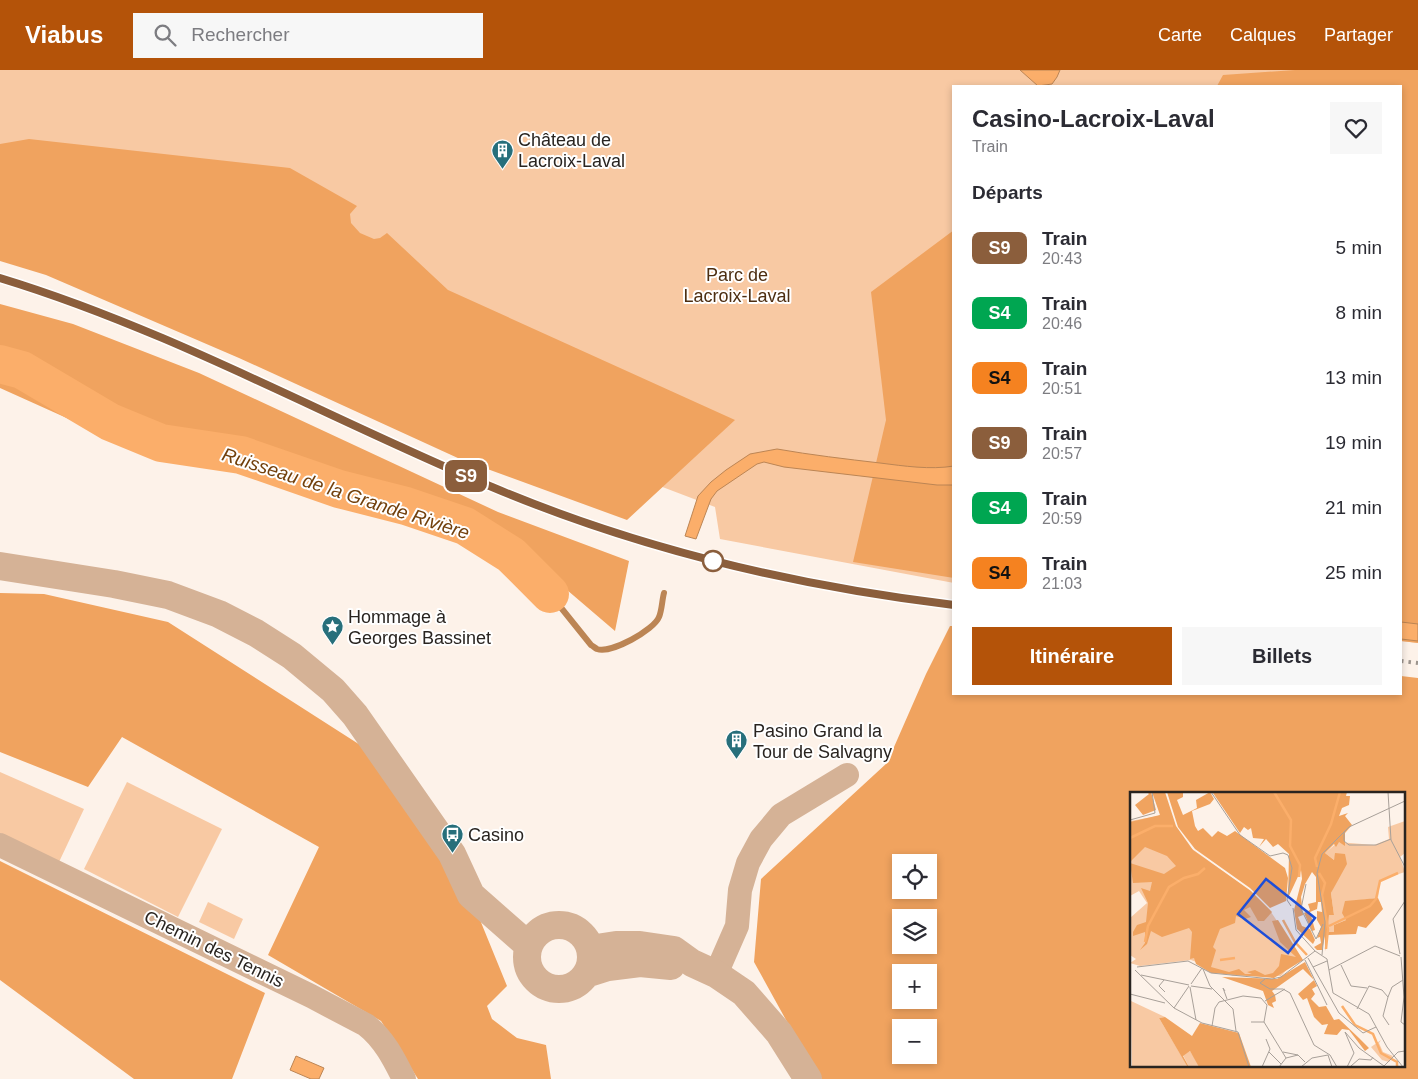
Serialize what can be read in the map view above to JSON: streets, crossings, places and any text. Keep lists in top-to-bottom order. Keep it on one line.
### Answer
{"streets":{"street":["Chemin des Tennis"]},"water":["Ruisseau de la Grande Rivière"],"parks":["Parc de Lacroix-Laval"],"places":{"building":["Château de Lacroix-Laval","Pasino Grand la Tour de Salvagny"],"place":["Hommage à Georges Bassinet"],"bus stop":["Casino"]},"page":{"header":"Viabus","search":"Rechercher","nav":["Carte","Calques","Partager"],"on_map":"S9","heading":[["Casino-Lacroix-Laval","Train"],"Départs"],"list":[{"mark":"S9","name":"Train","note":"20:43","value":"5 min"},{"mark":"S4","name":"Train","note":"20:46","value":"8 min"},{"mark":"S4","name":"Train","note":"20:51","value":"13 min"},{"mark":"S9","name":"Train","note":"20:57","value":"19 min"},{"mark":"S4","name":"Train","note":"20:59","value":"21 min"},{"mark":"S4","name":"Train","note":"21:03","value":"25 min"}],"buttons":["Itinéraire","Billets"],"map_buttons":["+","−"]}}
